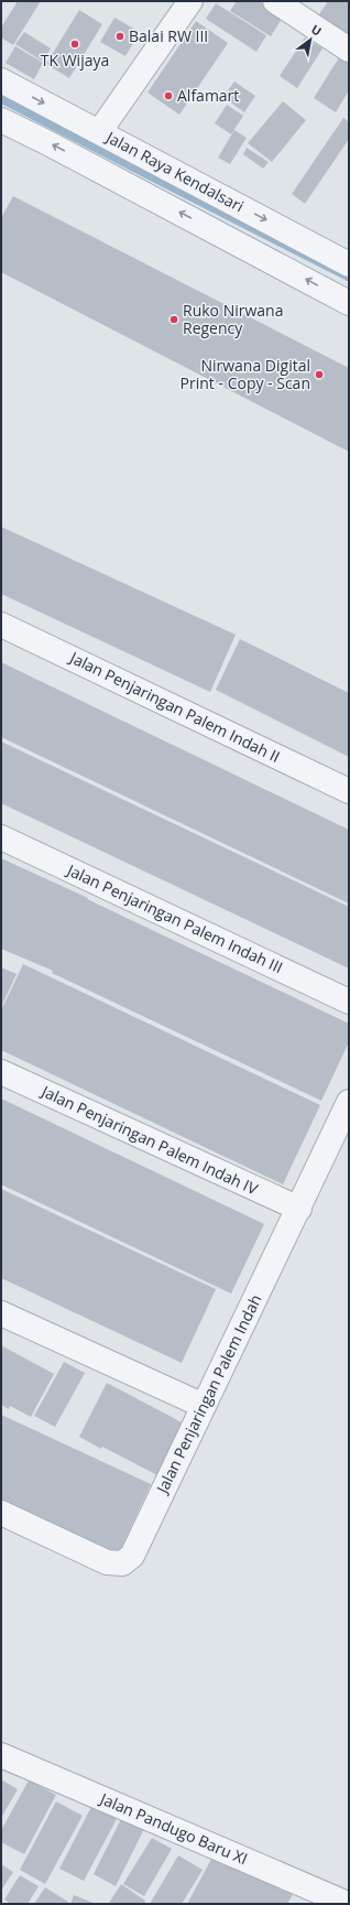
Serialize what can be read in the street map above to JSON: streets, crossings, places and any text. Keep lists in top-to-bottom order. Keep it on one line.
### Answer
{"streets":{"street":["Jalan Raya Kendalsari","Jalan Penjaringan Palem Indah II","Jalan Penjaringan Palem Indah III","Jalan Penjaringan Palem Indah IV","Jalan Penjaringan Palem Indah","Jalan Pandugo Baru XI"]},"crossings":[["Jalan Penjaringan Palem Indah IV","Jalan Penjaringan Palem Indah"]],"places":["Balai RW III","TK Wijaya","Alfamart","Ruko Nirwana Regency","Nirwana Digital Print - Copy - Scan"],"north":"top right"}
